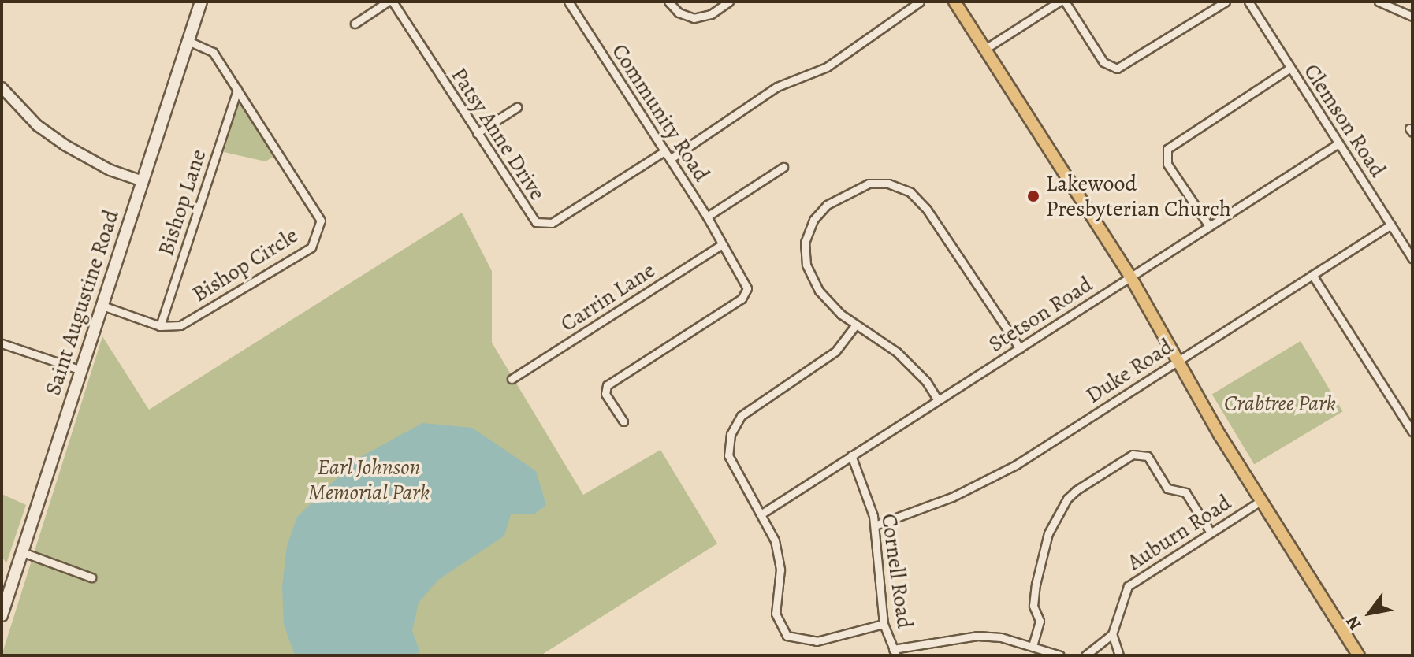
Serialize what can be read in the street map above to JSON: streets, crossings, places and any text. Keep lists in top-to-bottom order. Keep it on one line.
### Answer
{"streets":{"main road":["Saint Augustine Road"],"street":["Community Road","Clemson Road","Patsy Anne Drive","Bishop Lane","Bishop Circle","Carrin Lane","Stetson Road","Duke Road","Auburn Road","Cornell Road"]},"crossings":[["Community Road","Patsy Anne Drive"],["Community Road","Carrin Lane"],["Clemson Road","Stetson Road"],["Clemson Road","Duke Road"],["Bishop Lane","Bishop Circle"],["Bishop Circle","Saint Augustine Road"],["Stetson Road","Cornell Road"],["Duke Road","Cornell Road"]],"parks":["Crabtree Park","Earl Johnson Memorial Park"],"places":["Lakewood Presbyterian Church"],"north":"bottom left"}
